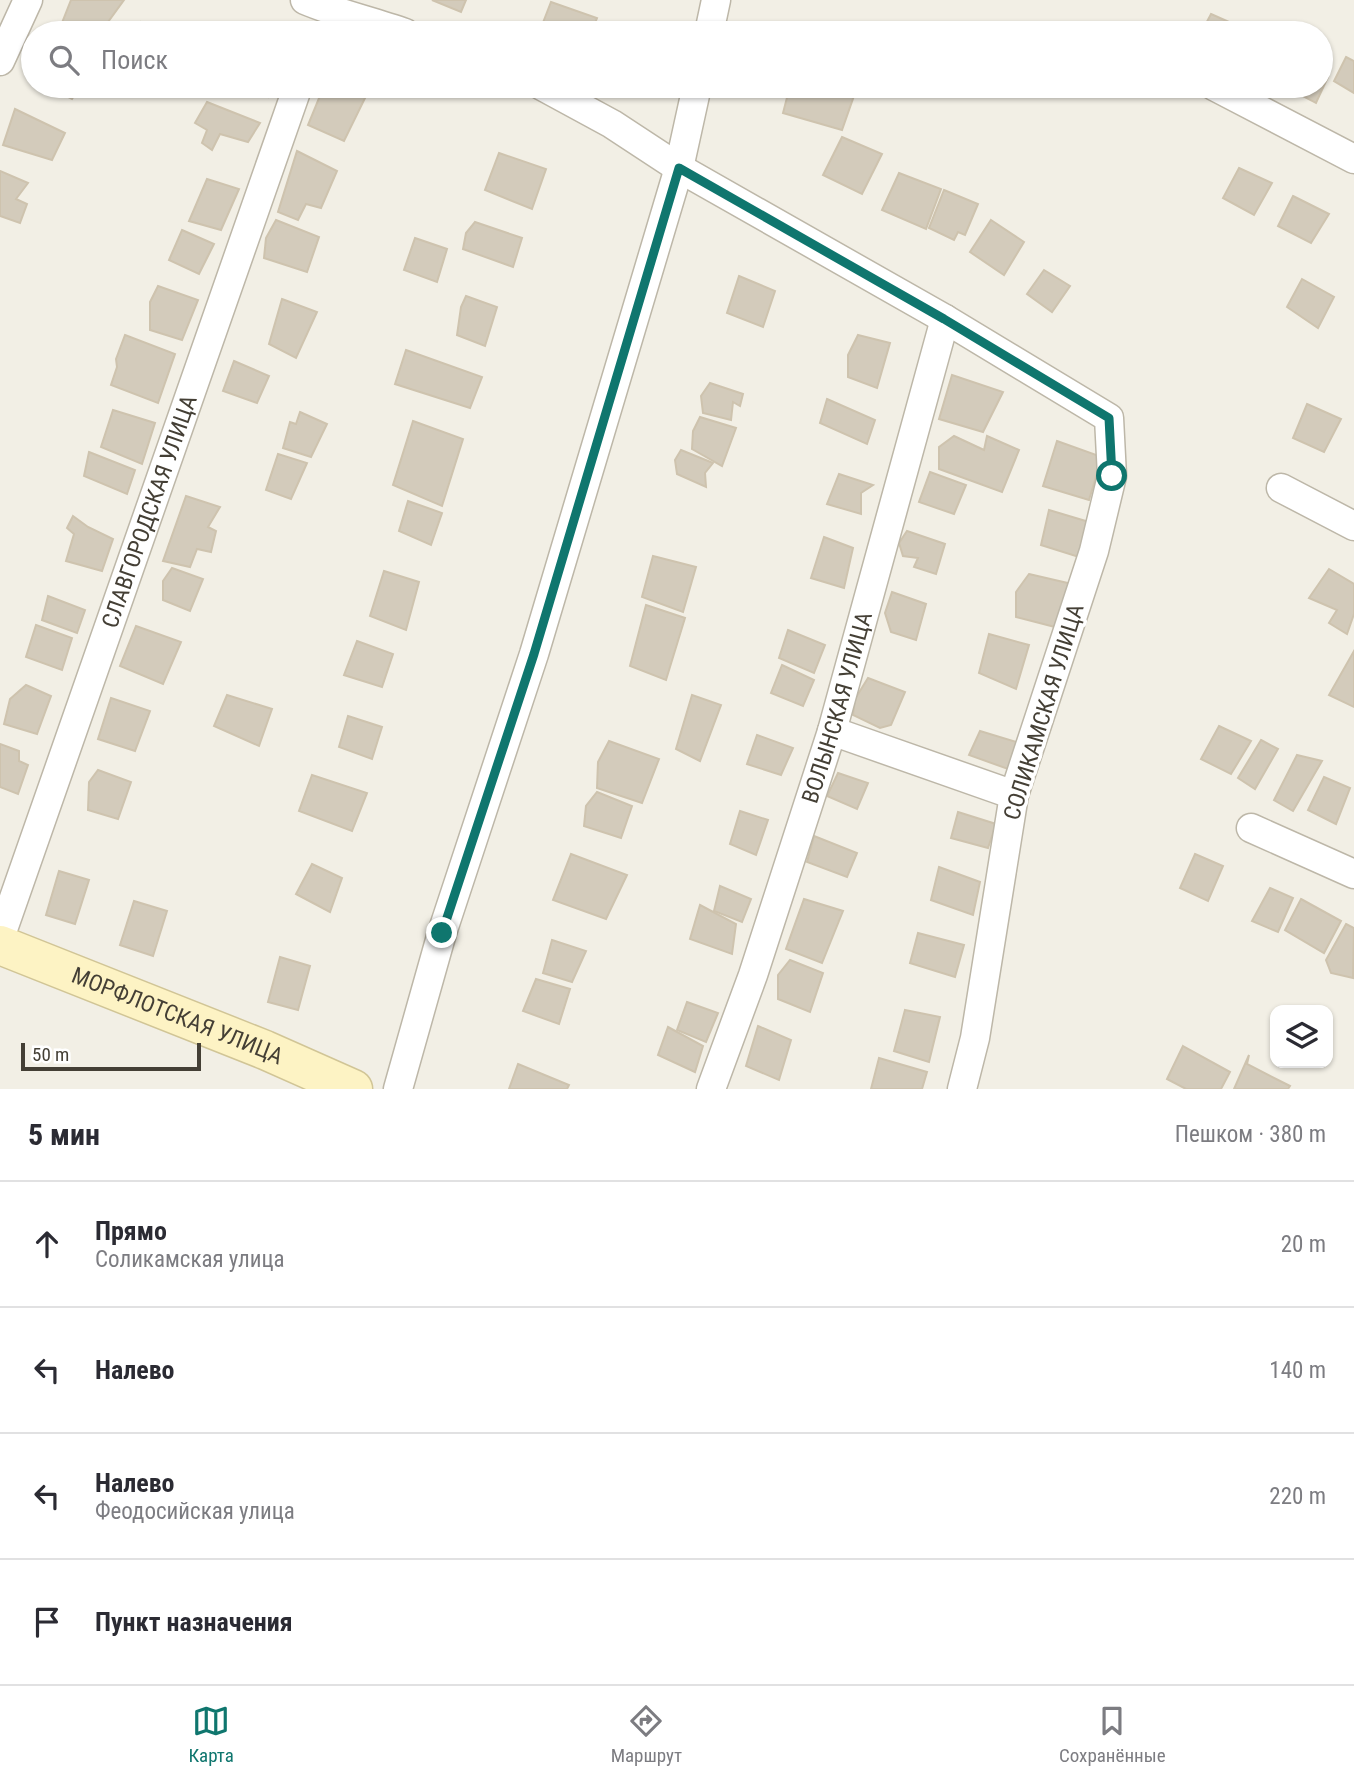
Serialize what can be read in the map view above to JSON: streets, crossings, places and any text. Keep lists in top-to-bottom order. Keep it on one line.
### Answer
{"streets":{"street":["СЛАВГОРОДСКАЯ УЛИЦА","ВОЛЫНСКАЯ УЛИЦА","СОЛИКАМСКАЯ УЛИЦА","МОРФЛОТСКАЯ УЛИЦА"]},"crossings":[["ВОЛЫНСКАЯ УЛИЦА","СОЛИКАМСКАЯ УЛИЦА"]],"scale_bar":"50 m","page":{"search":"Поиск","scale":"50 m","heading":["5 мин","Пешком · 380 m"],"list":[["Прямо","Соликамская улица","20 m"],["Налево","140 m"],["Налево","Феодосийская улица","220 m"],"Пункт назначения"],"nav":["Карта","Маршрут","Сохранённые"]}}
